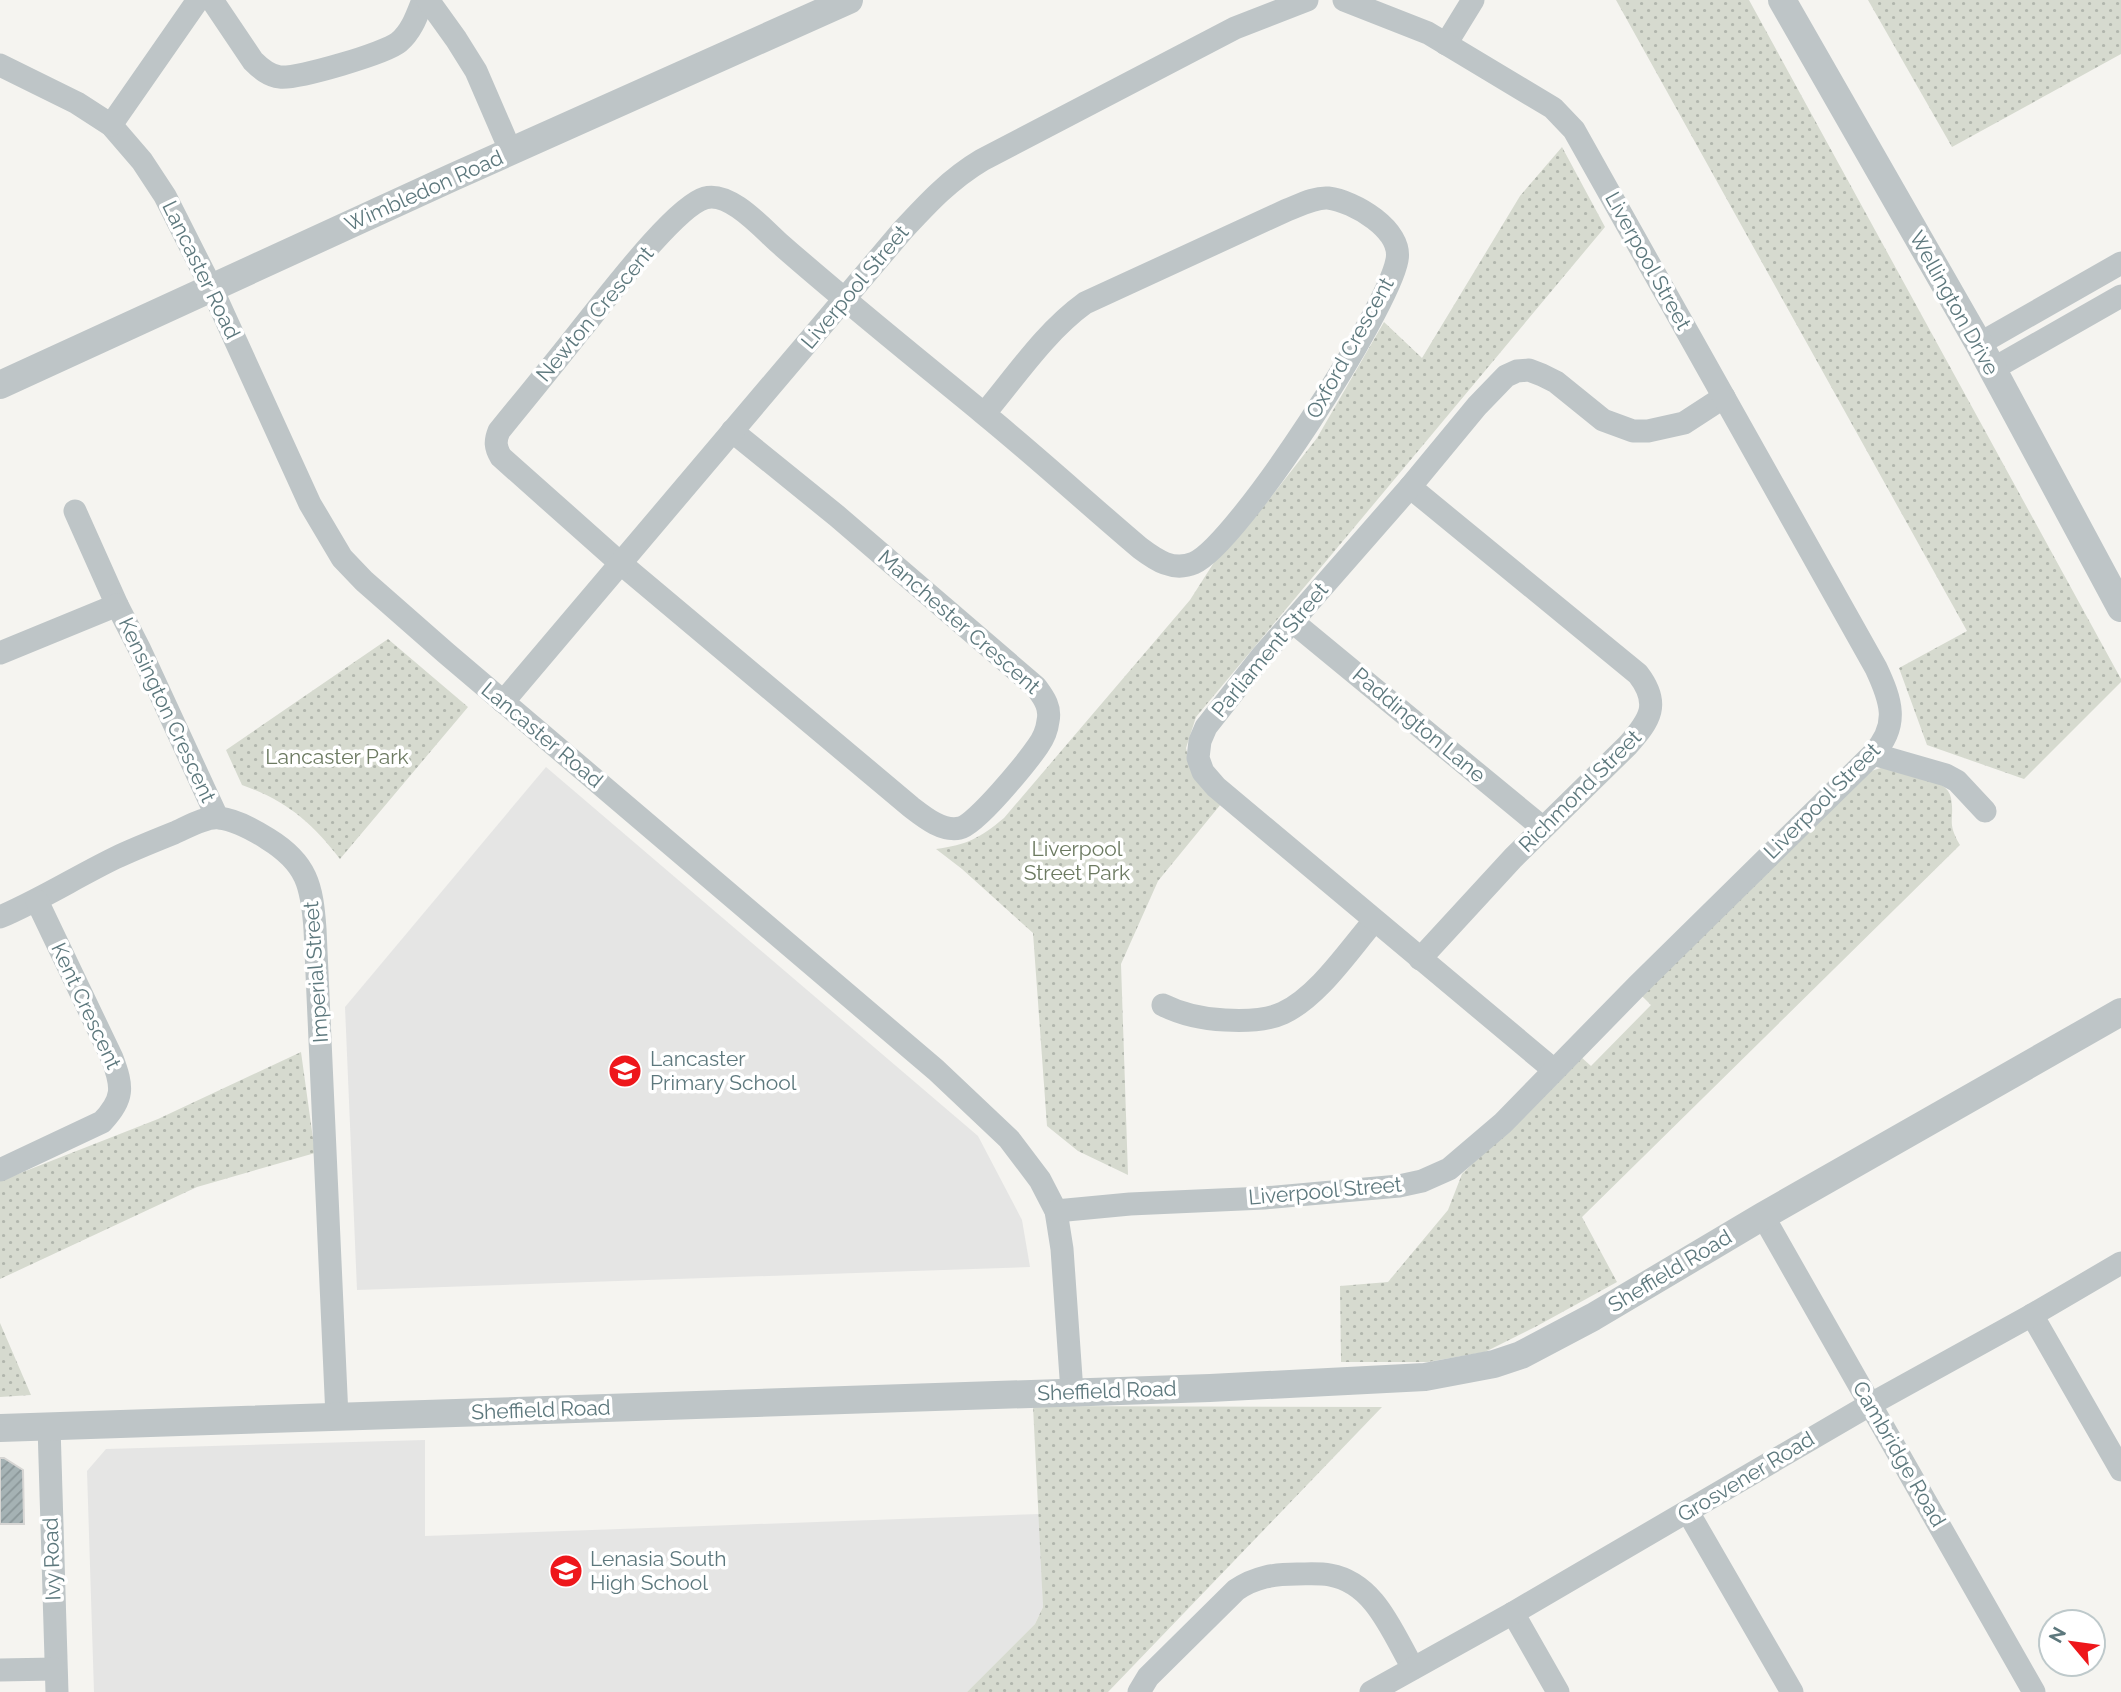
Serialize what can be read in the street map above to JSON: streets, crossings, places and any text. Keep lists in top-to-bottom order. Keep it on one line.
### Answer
{"streets":{"street":["Wimbledon Road","Liverpool Street","Lancaster Road","Wellington Drive","Newton Crescent","Oxford Crescent","Manchester Crescent","Parliament Street","Kensington Crescent","Paddington Lane","Richmond Street","Imperial Street","Kent Crescent","Sheffield Road","Cambridge Road","Grosvener Road","Ivy Road"]},"crossings":[["Wimbledon Road","Lancaster Road"],["Liverpool Street","Lancaster Road"],["Liverpool Street","Newton Crescent"],["Liverpool Street","Oxford Crescent"],["Liverpool Street","Manchester Crescent"],["Liverpool Street","Parliament Street"],["Lancaster Road","Sheffield Road"],["Newton Crescent","Oxford Crescent"],["Newton Crescent","Manchester Crescent"],["Parliament Street","Paddington Lane"],["Parliament Street","Richmond Street"],["Kensington Crescent","Imperial Street"],["Paddington Lane","Richmond Street"],["Imperial Street","Sheffield Road"],["Sheffield Road","Cambridge Road"],["Sheffield Road","Ivy Road"],["Cambridge Road","Grosvener Road"]],"parks":["Lancaster Park","Liverpool Street Park"],"places":{"school or university":["Lancaster Primary School","Lenasia South High School"]},"north":"top left"}
